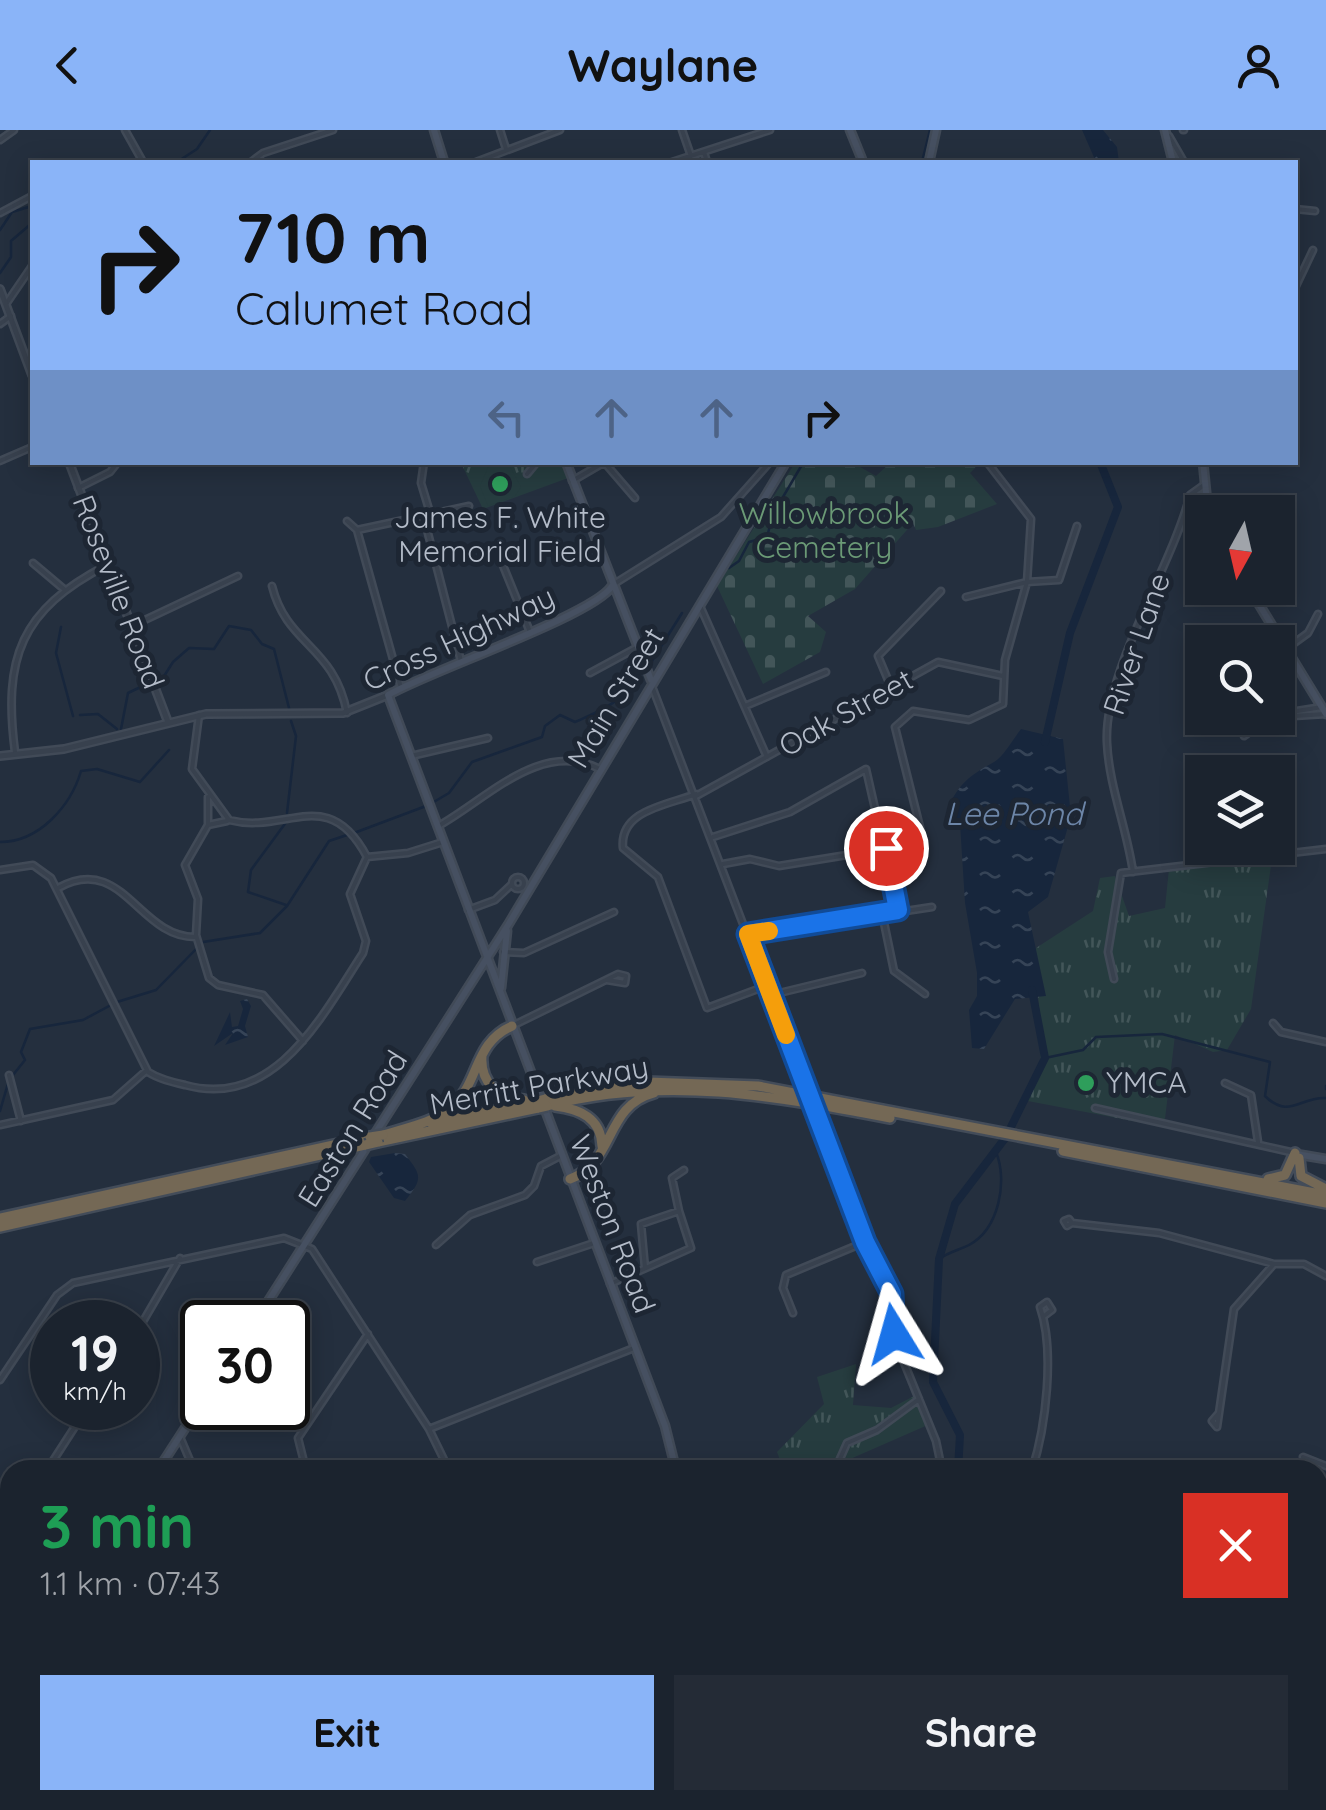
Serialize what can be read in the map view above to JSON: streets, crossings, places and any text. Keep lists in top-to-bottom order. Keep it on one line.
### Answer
{"streets":{"highway":["Merritt Parkway"],"main road":["Cross Highway","Main Street","Easton Road","Weston Road"],"street":["Roseville Road","River Lane","Oak Street"]},"crossings":[["Roseville Road","Cross Highway"],["Cross Highway","Weston Road"],["Main Street","Easton Road"],["Main Street","Weston Road"],["Easton Road","Weston Road"]],"water":["Lee Pond"],"parks":["Willowbrook Cemetery"],"places":["James F. White Memorial Field","YMCA"],"north":"bottom","page":{"header":"Waylane","turn":["710 m","Calumet Road"],"speed":"19 km/h","limit":"30","heading":["3 min","1.1 km · 07:43"],"buttons":["Exit","Share"]}}
